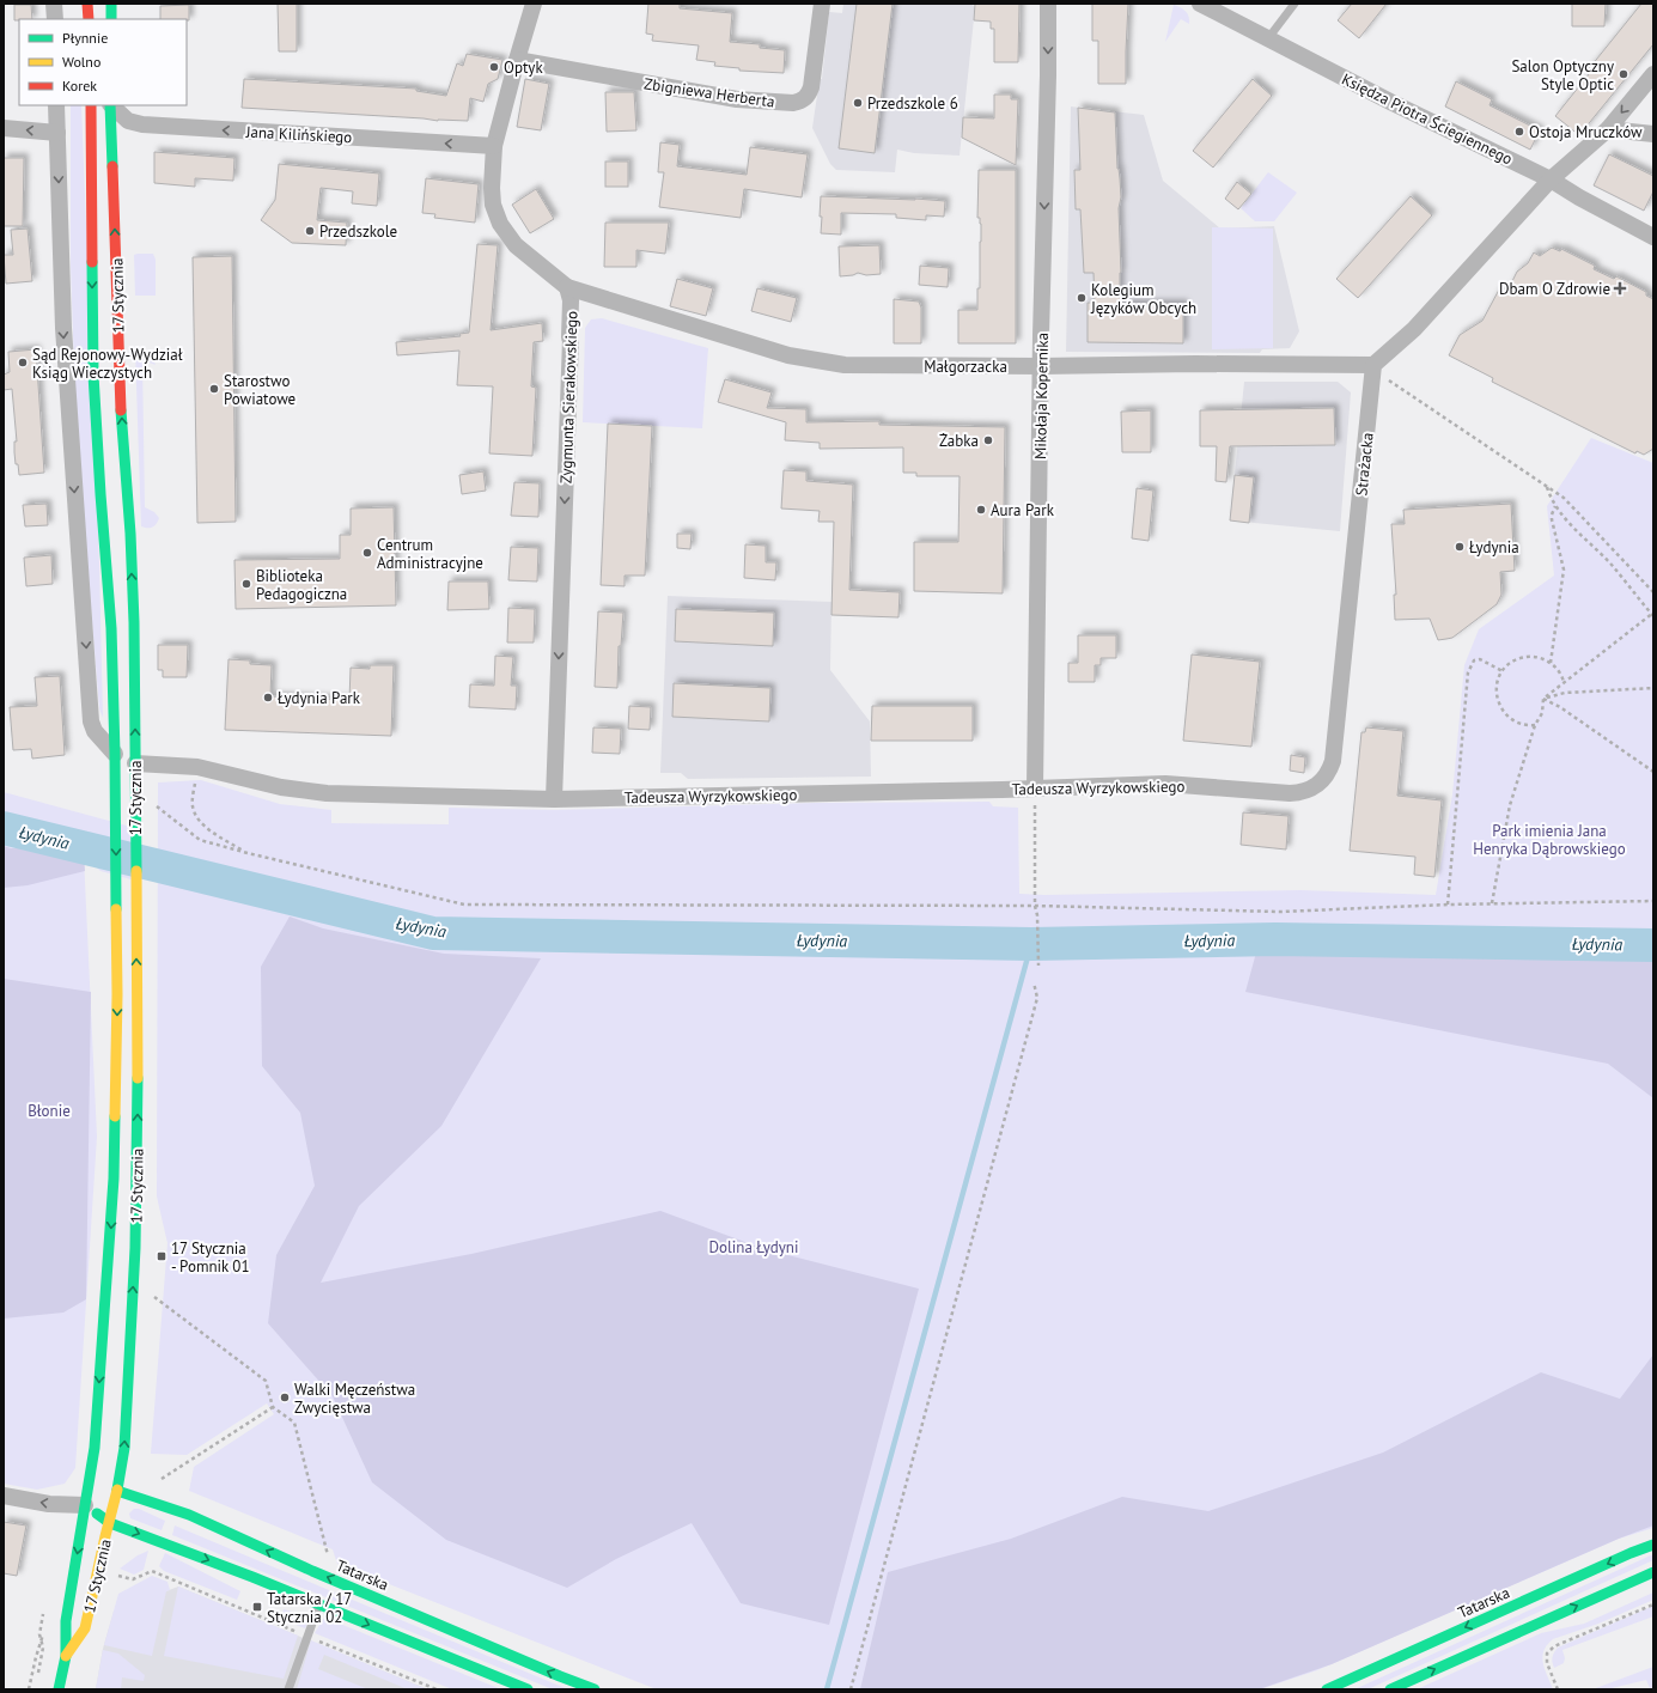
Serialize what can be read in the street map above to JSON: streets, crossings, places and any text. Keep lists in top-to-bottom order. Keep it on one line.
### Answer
{"streets":{"main road":["17 Stycznia","Tatarska"],"street":["Zbigniewa Herberta","Księdza Piotra Ściegiennego","Jana Kilińskiego","Małgorzacka","Mikołaja Kopernika","Zygmunta Sierakowskiego","Strażacka","Tadeusza Wyrzykowskiego"]},"crossings":[["17 Stycznia","Tadeusza Wyrzykowskiego"],["17 Stycznia","Tatarska"],["Małgorzacka","Mikołaja Kopernika"],["Małgorzacka","Zygmunta Sierakowskiego"],["Małgorzacka","Strażacka"],["Mikołaja Kopernika","Tadeusza Wyrzykowskiego"],["Zygmunta Sierakowskiego","Tadeusza Wyrzykowskiego"],["Strażacka","Tadeusza Wyrzykowskiego"]],"one_way":["Jana Kilińskiego","Mikołaja Kopernika","Zygmunta Sierakowskiego"],"water":["Łydynia"],"parks":["Park imienia Jana Henryka Dąbrowskiego","Błonie","Dolina Łydyni"],"places":{"other":["Optyk","Salon Optyczny Style Optic","Przedszkole 6","Ostoja Mruczków","Przedszkole","Kolegium Języków Obcych","Sąd Rejonowy-Wydział Ksiąg Wieczystych","Starostwo Powiatowe","Żabka","Aura Park","Łydynia","Centrum Administracyjne","Biblioteka Pedagogiczna","Łydynia Park","Walki Męczeństwa Zwycięstwa"],"health":["Dbam O Zdrowie"],"transit":["17 Stycznia - Pomnik 01","Tatarska / 17 Stycznia 02"]},"legend":["Płynnie","Wolno","Korek"]}
